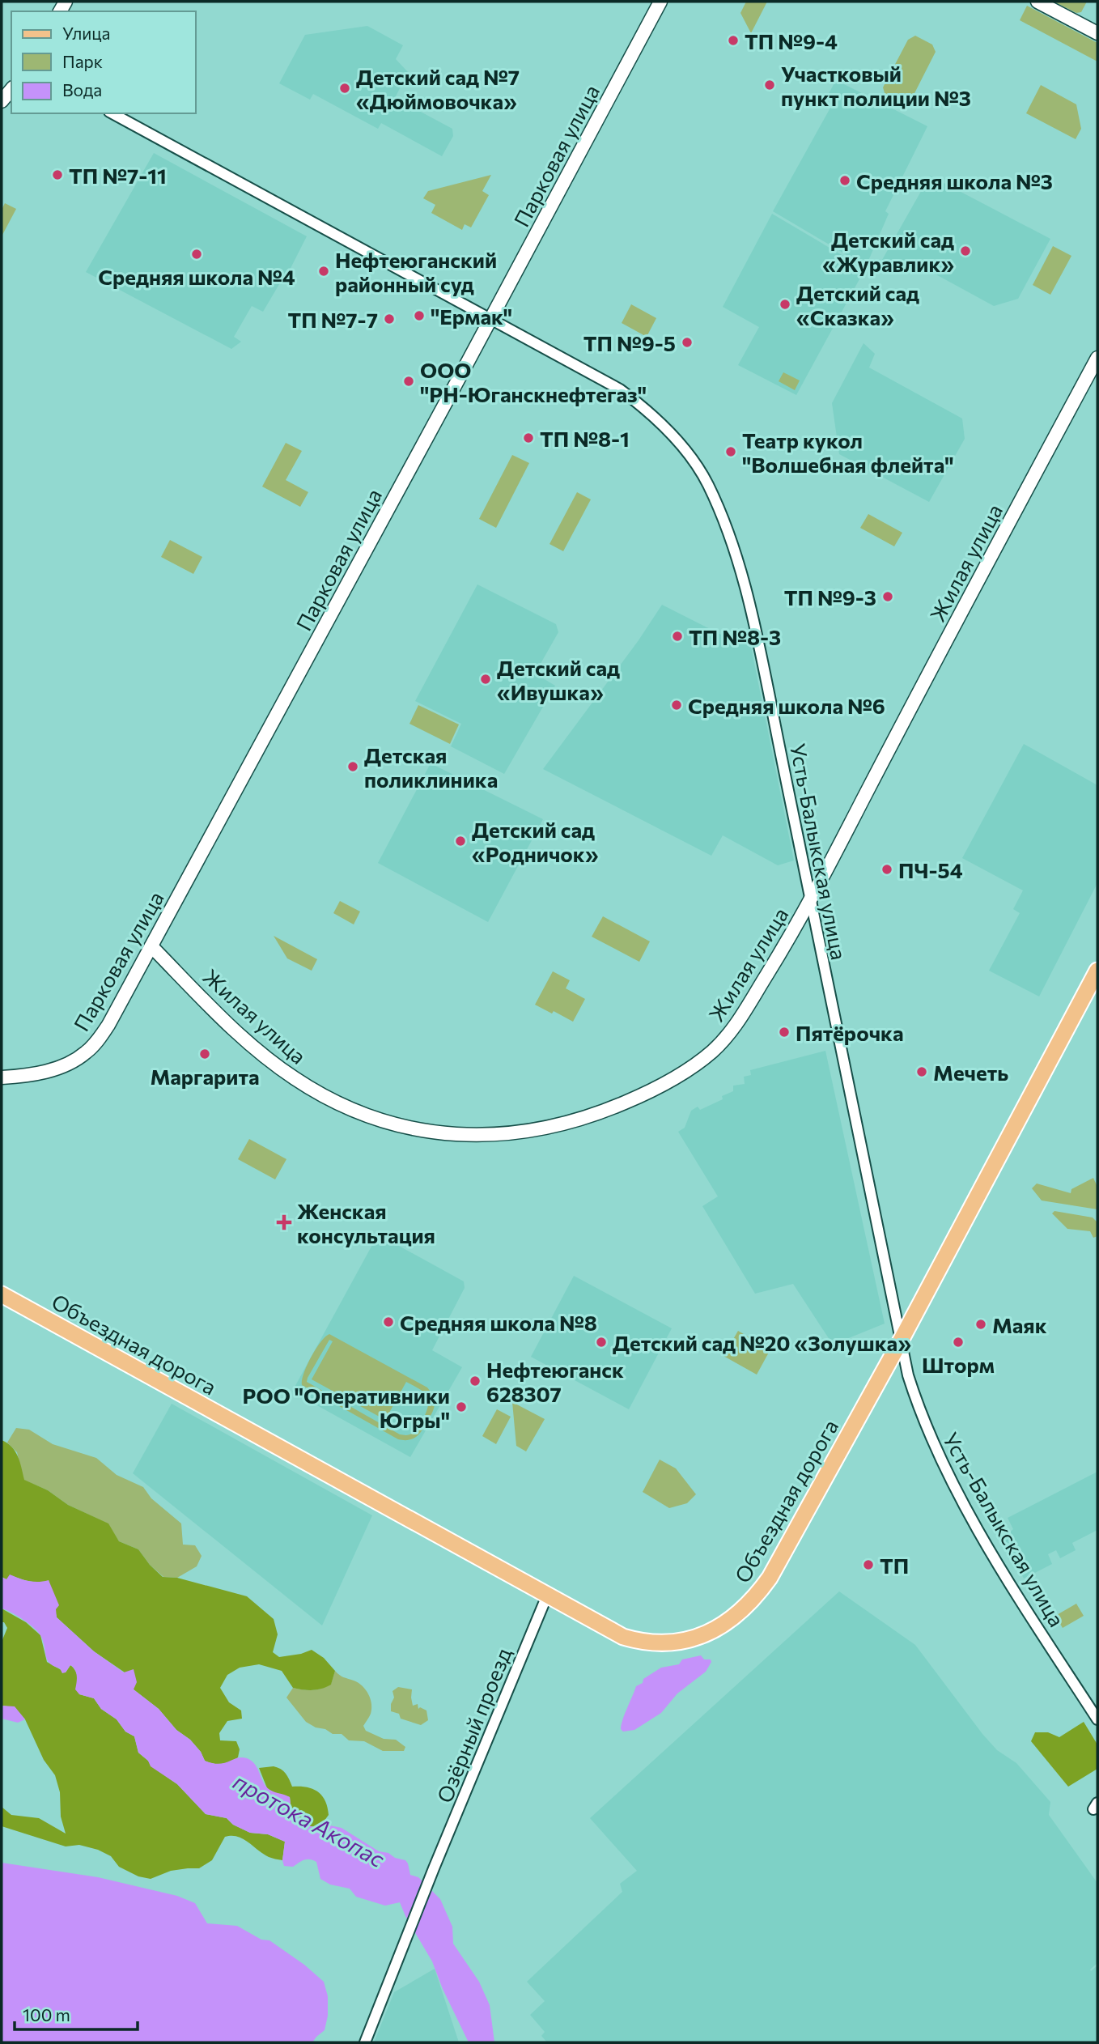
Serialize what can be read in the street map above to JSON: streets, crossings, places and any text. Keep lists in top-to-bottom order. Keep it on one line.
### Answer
{"streets":{"main road":["Парковая улица","Жилая улица","Объездная дорога"],"street":["Усть-Балыкская улица","Озёрный проезд"]},"crossings":[["Парковая улица","Жилая улица"],["Парковая улица","Усть-Балыкская улица"],["Жилая улица","Усть-Балыкская улица"],["Усть-Балыкская улица","Объездная дорога"],["Объездная дорога","Озёрный проезд"]],"water":["протока Акопас"],"places":{"other":["ТП №9-4","Участковый пункт полиции №3","Детский сад №7 «Дюймовочка»","ТП №7-11","Средняя школа №3","Детский сад «Журавлик»","Средняя школа №4","Нефтеюганский районный суд","Детский сад «Сказка»","\"Ермак\"","ТП №7-7","ТП №9-5","ООО \"РН-Юганскнефтегаз\"","ТП №8-1","Театр кукол \"Волшебная флейта\"","ТП №9-3","ТП №8-3","Детский сад «Ивушка»","Средняя школа №6","Детская поликлиника","Детский сад «Родничок»","ПЧ-54","Пятёрочка","Маргарита","Мечеть","Средняя школа №8","Маяк","Детский сад №20 «Золушка»","Шторм","Нефтеюганск 628307","РОО \"Оперативники Югры\"","ТП"],"health":["Женская консультация"]},"legend":["Улица","Парк","Вода"],"scale_bar":"100 m"}
